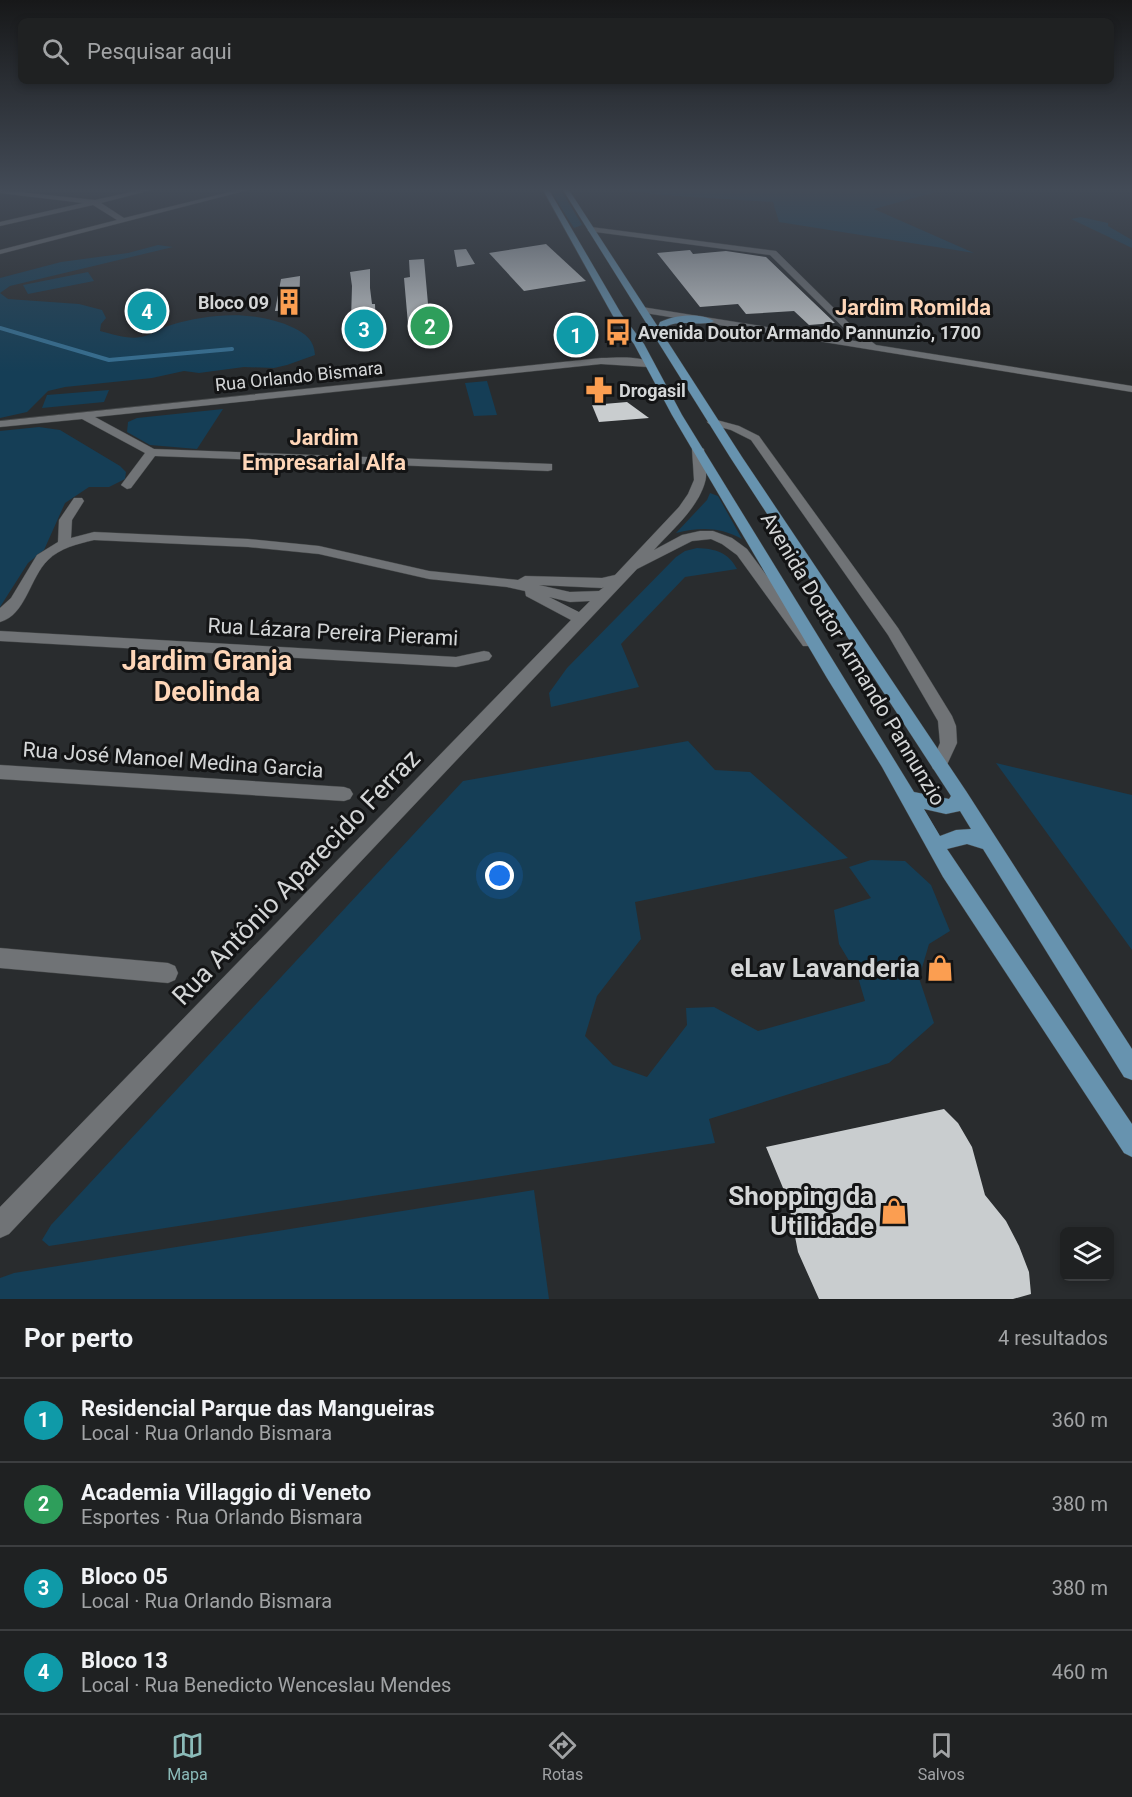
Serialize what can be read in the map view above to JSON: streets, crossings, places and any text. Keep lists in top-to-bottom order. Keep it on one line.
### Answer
{"streets":{"main road":["Avenida Doutor Armando Pannunzio"],"street":["Rua Orlando Bismara","Rua Lázara Pereira Pierami","Rua José Manoel Medina Garcia","Rua Antônio Aparecido Ferraz"]},"crossings":[["Rua Orlando Bismara","Avenida Doutor Armando Pannunzio"],["Avenida Doutor Armando Pannunzio","Rua Antônio Aparecido Ferraz"]],"districts":["Jardim Romilda","Jardim Empresarial Alfa","Jardim Granja Deolinda"],"places":{"building":["Bloco 09"],"bus stop":["Avenida Doutor Armando Pannunzio, 1700"],"pharmacy":["Drogasil"],"shop":["eLav Lavanderia","Shopping da Utilidade"]},"page":{"search":"Pesquisar aqui","pins":["4","2","3","1"],"heading":["Por perto","4 resultados"],"list":[{"mark":"1","name":"Residencial Parque das Mangueiras","note":"Local · Rua Orlando Bismara","value":"360 m"},{"mark":"2","name":"Academia Villaggio di Veneto","note":"Esportes · Rua Orlando Bismara","value":"380 m"},{"mark":"3","name":"Bloco 05","note":"Local · Rua Orlando Bismara","value":"380 m"},{"mark":"4","name":"Bloco 13","note":"Local · Rua Benedicto Wenceslau Mendes","value":"460 m"}],"nav":["Mapa","Rotas","Salvos"]}}
